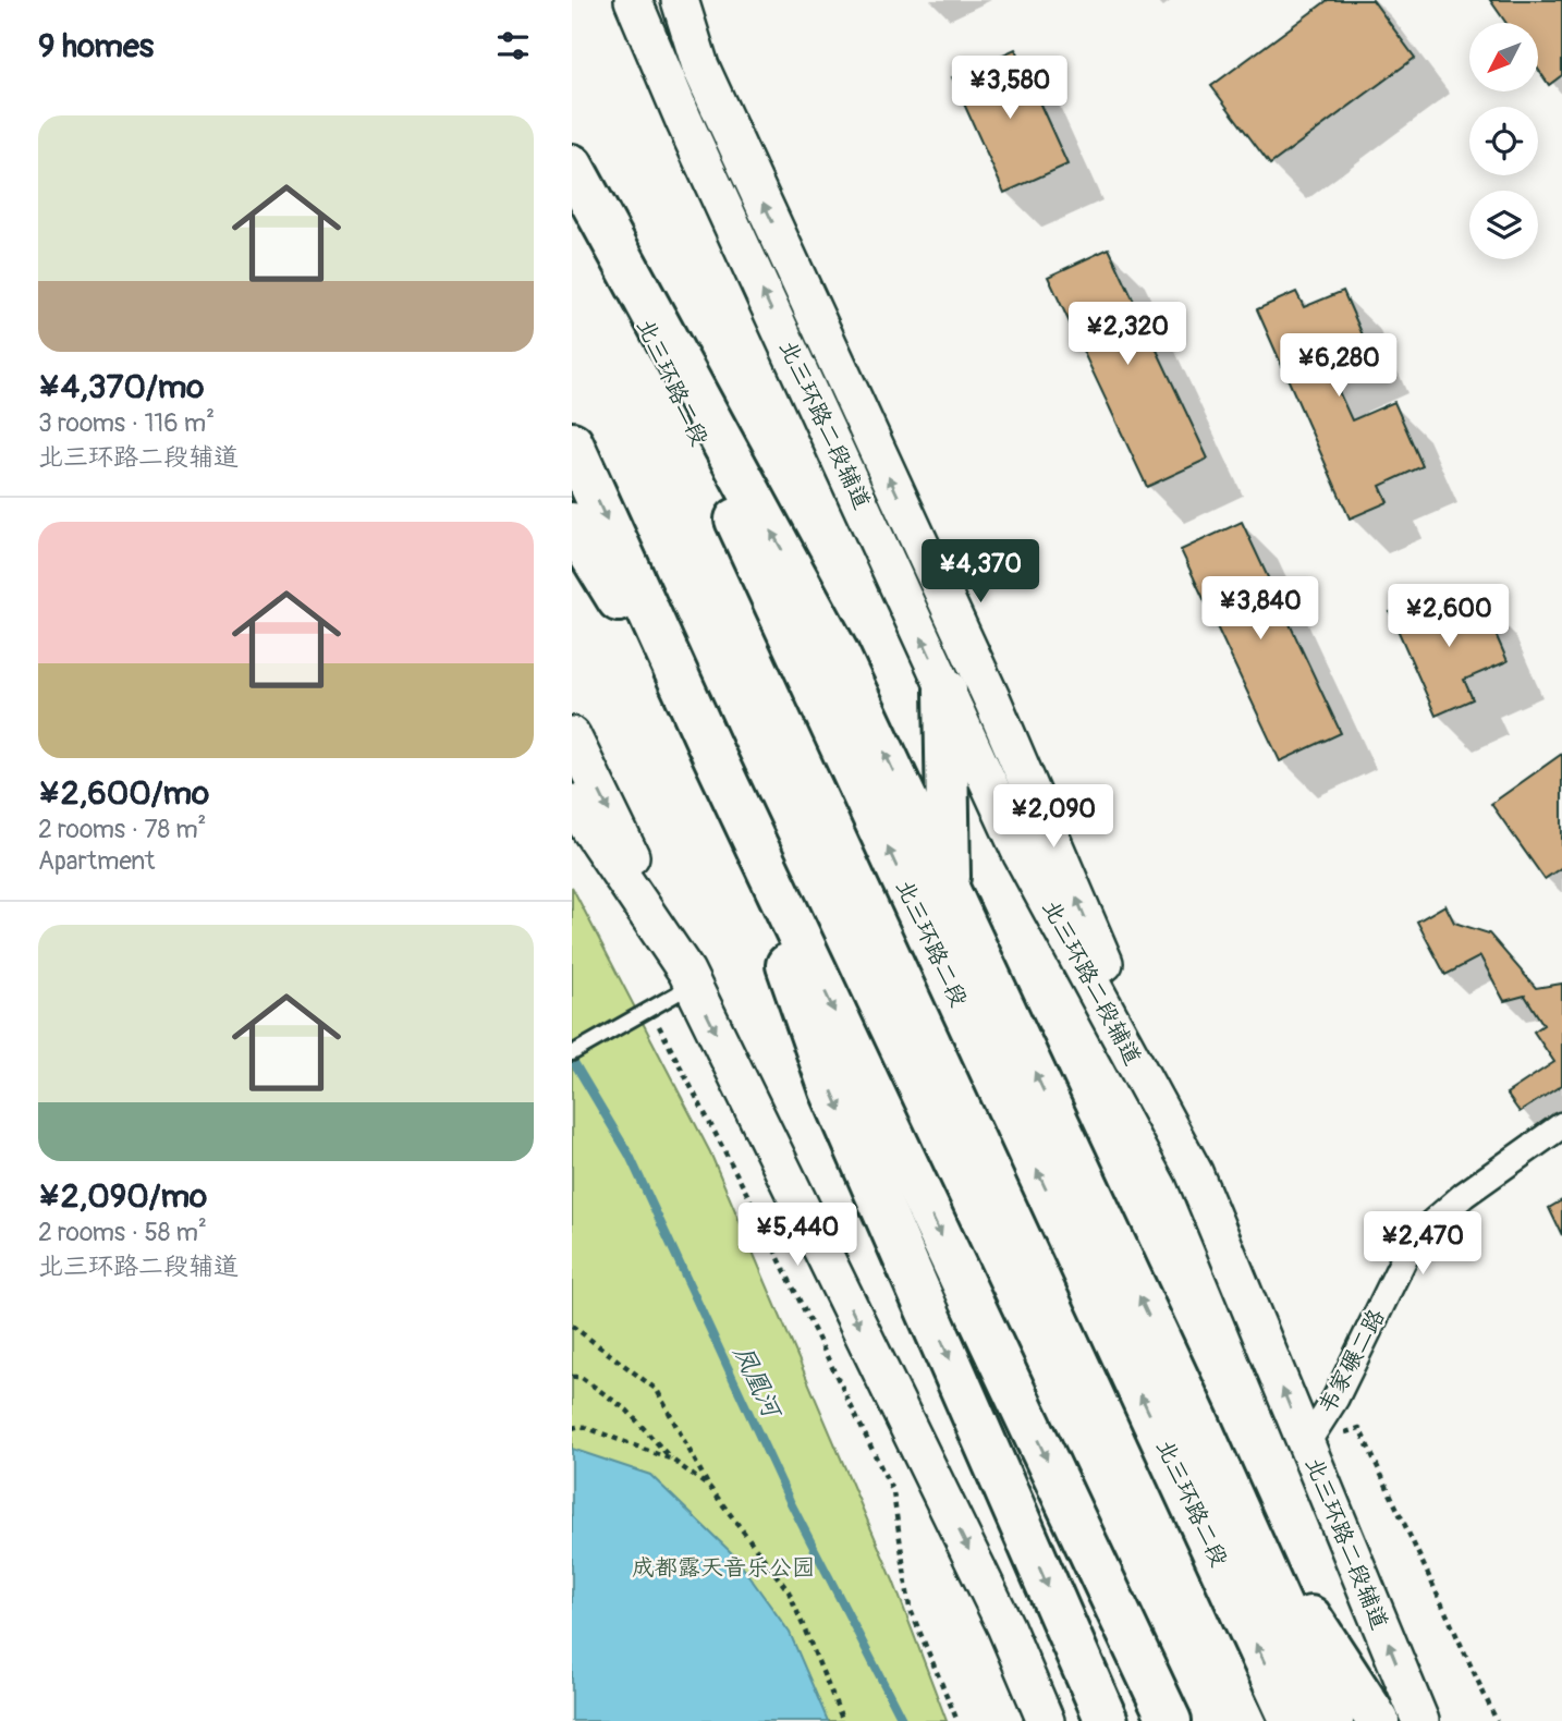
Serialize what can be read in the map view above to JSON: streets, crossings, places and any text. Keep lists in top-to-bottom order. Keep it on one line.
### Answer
{"streets":{"highway":["北三环路二段"],"main road":["北三环路二段辅道"],"street":["韦家碾二路"]},"crossings":[["北三环路二段辅道","韦家碾二路"]],"water":["凤凰河"],"parks":["成都露天音乐公园"],"north":"bottom left","page":{"heading":"9 homes","price":["¥3,580","¥2,320","¥6,280","¥4,370","¥3,840","¥2,600","¥2,090","¥5,440","¥2,470"],"list":[{"name":"¥4,370/mo","note":"3 rooms · 116 m² · 北三环路二段辅道"},{"name":"¥2,600/mo","note":"2 rooms · 78 m² · Apartment"},{"name":"¥2,090/mo","note":"2 rooms · 58 m² · 北三环路二段辅道"}]}}
